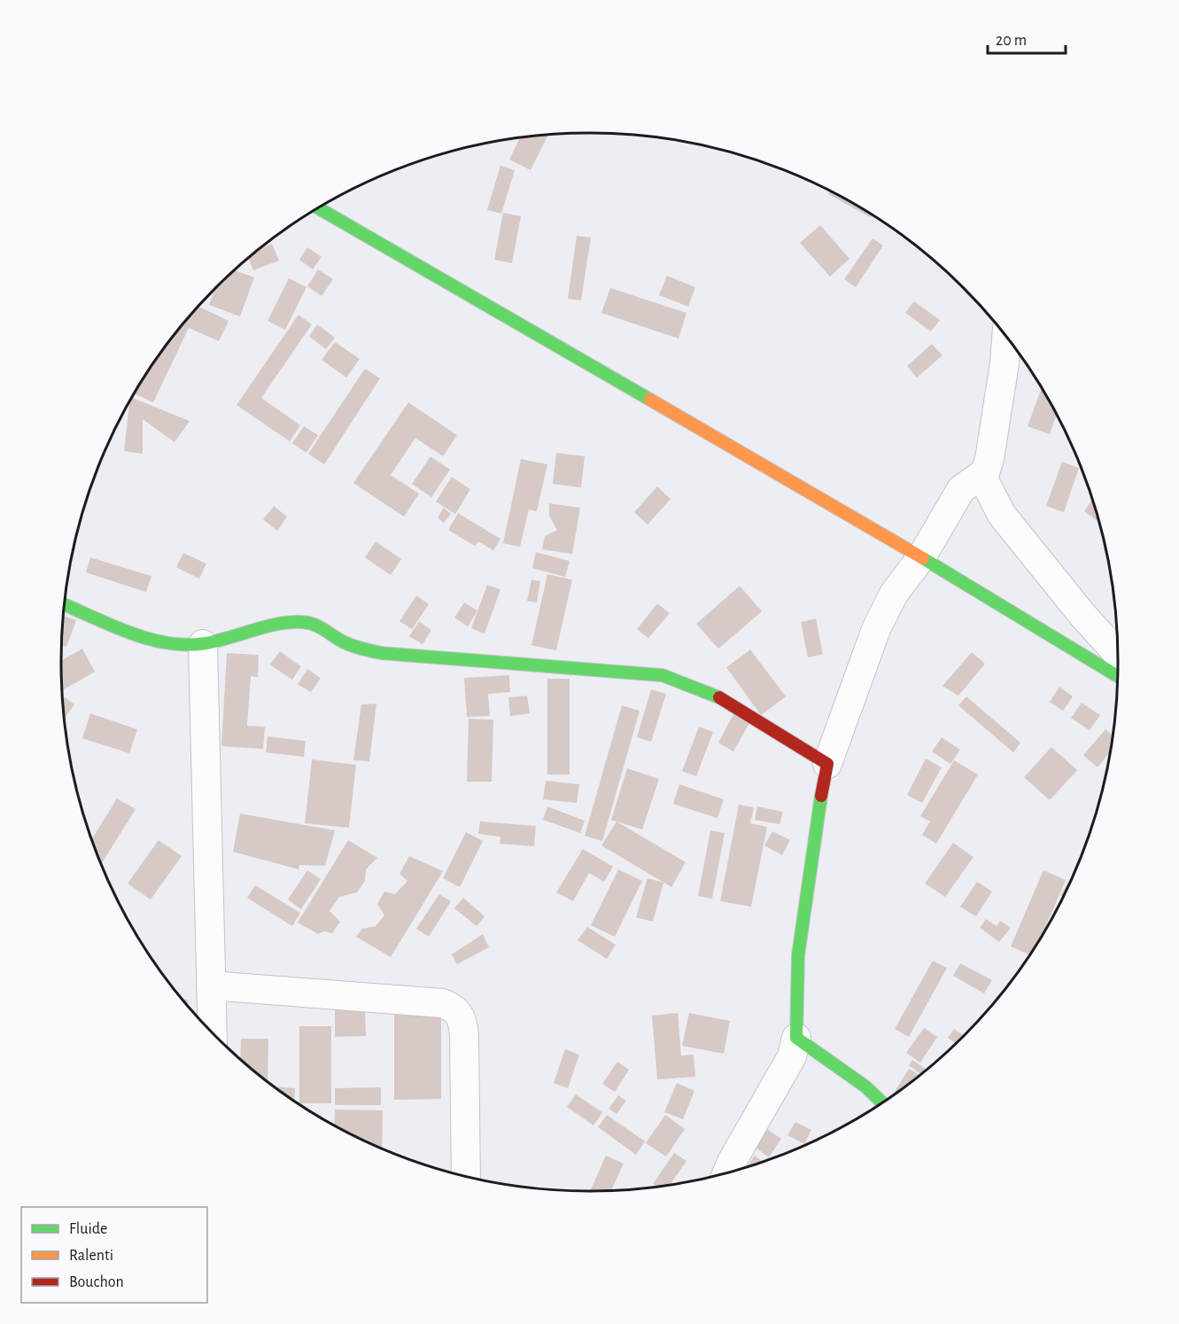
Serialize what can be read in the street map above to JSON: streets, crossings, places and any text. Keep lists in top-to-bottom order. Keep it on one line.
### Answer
{"legend":["Fluide","Ralenti","Bouchon"],"scale_bar":"20 m"}
